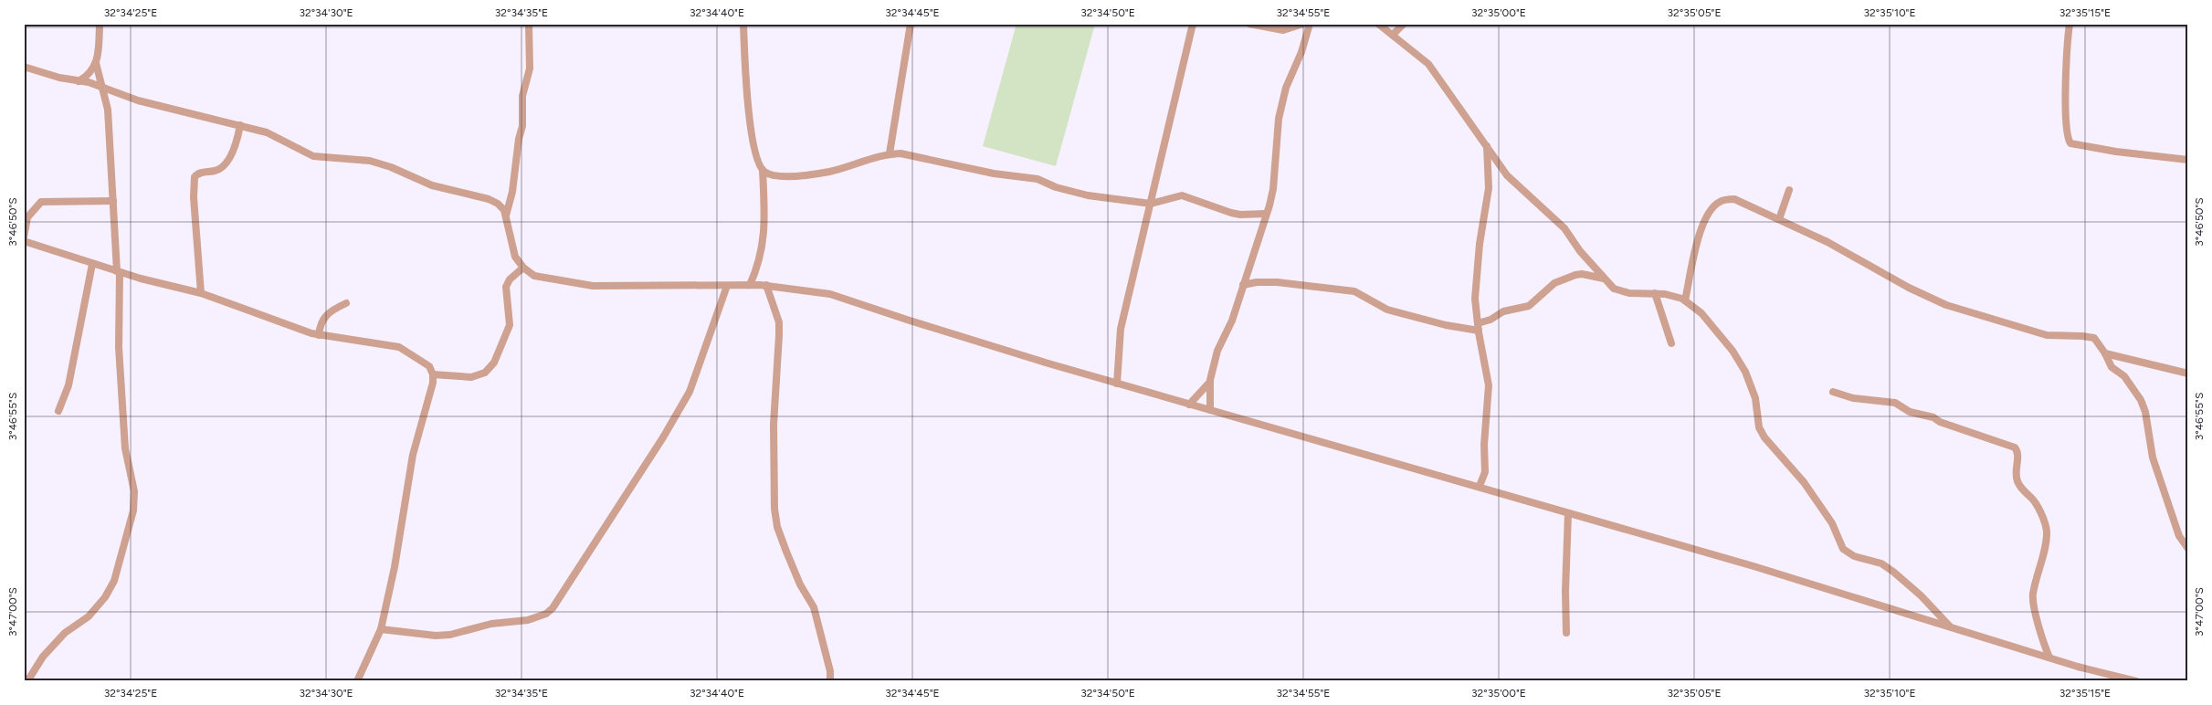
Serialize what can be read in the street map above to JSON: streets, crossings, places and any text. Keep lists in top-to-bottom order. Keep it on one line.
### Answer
{"coordinates":["32°34'25\"E","32°34'30\"E","32°34'35\"E","32°34'40\"E","32°34'45\"E","32°34'50\"E","32°34'55\"E","32°35'00\"E","32°35'05\"E","32°35'10\"E","32°35'15\"E","3°46'50\"S","3°46'55\"S","3°47'00\"S"]}
